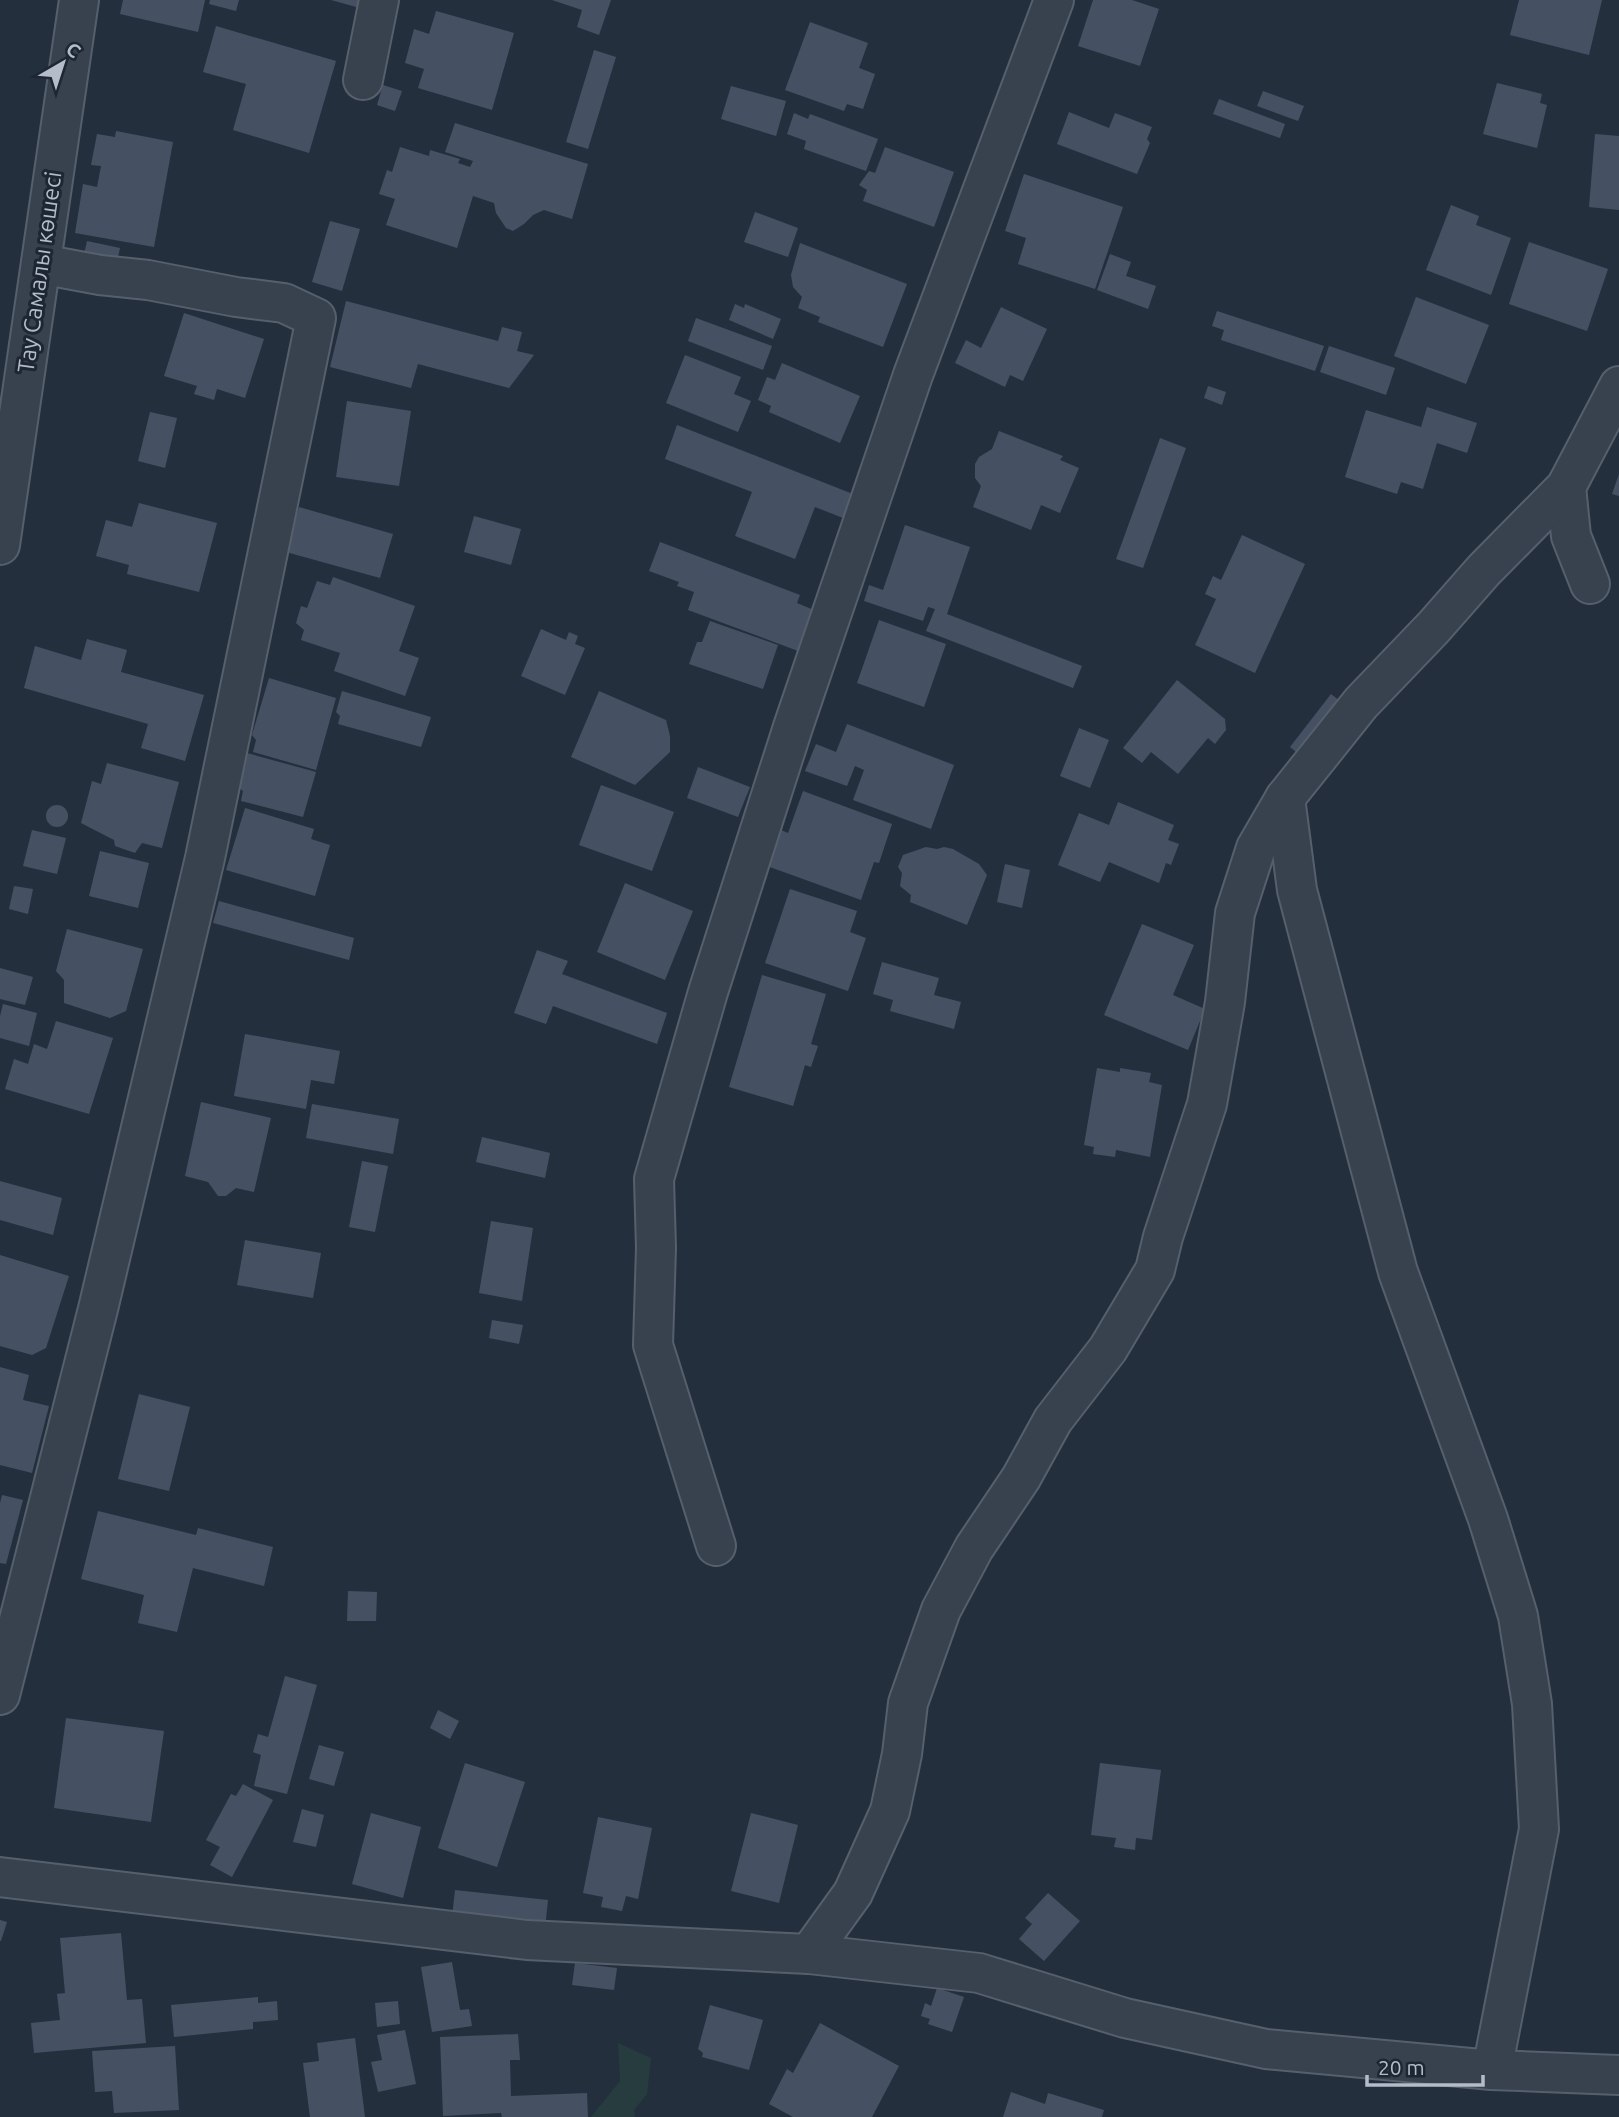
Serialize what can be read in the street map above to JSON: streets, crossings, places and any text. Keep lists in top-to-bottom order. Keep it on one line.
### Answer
{"streets":{"street":["Тау Самалы көшесі"]},"scale_bar":"20 m","north":"top right"}
